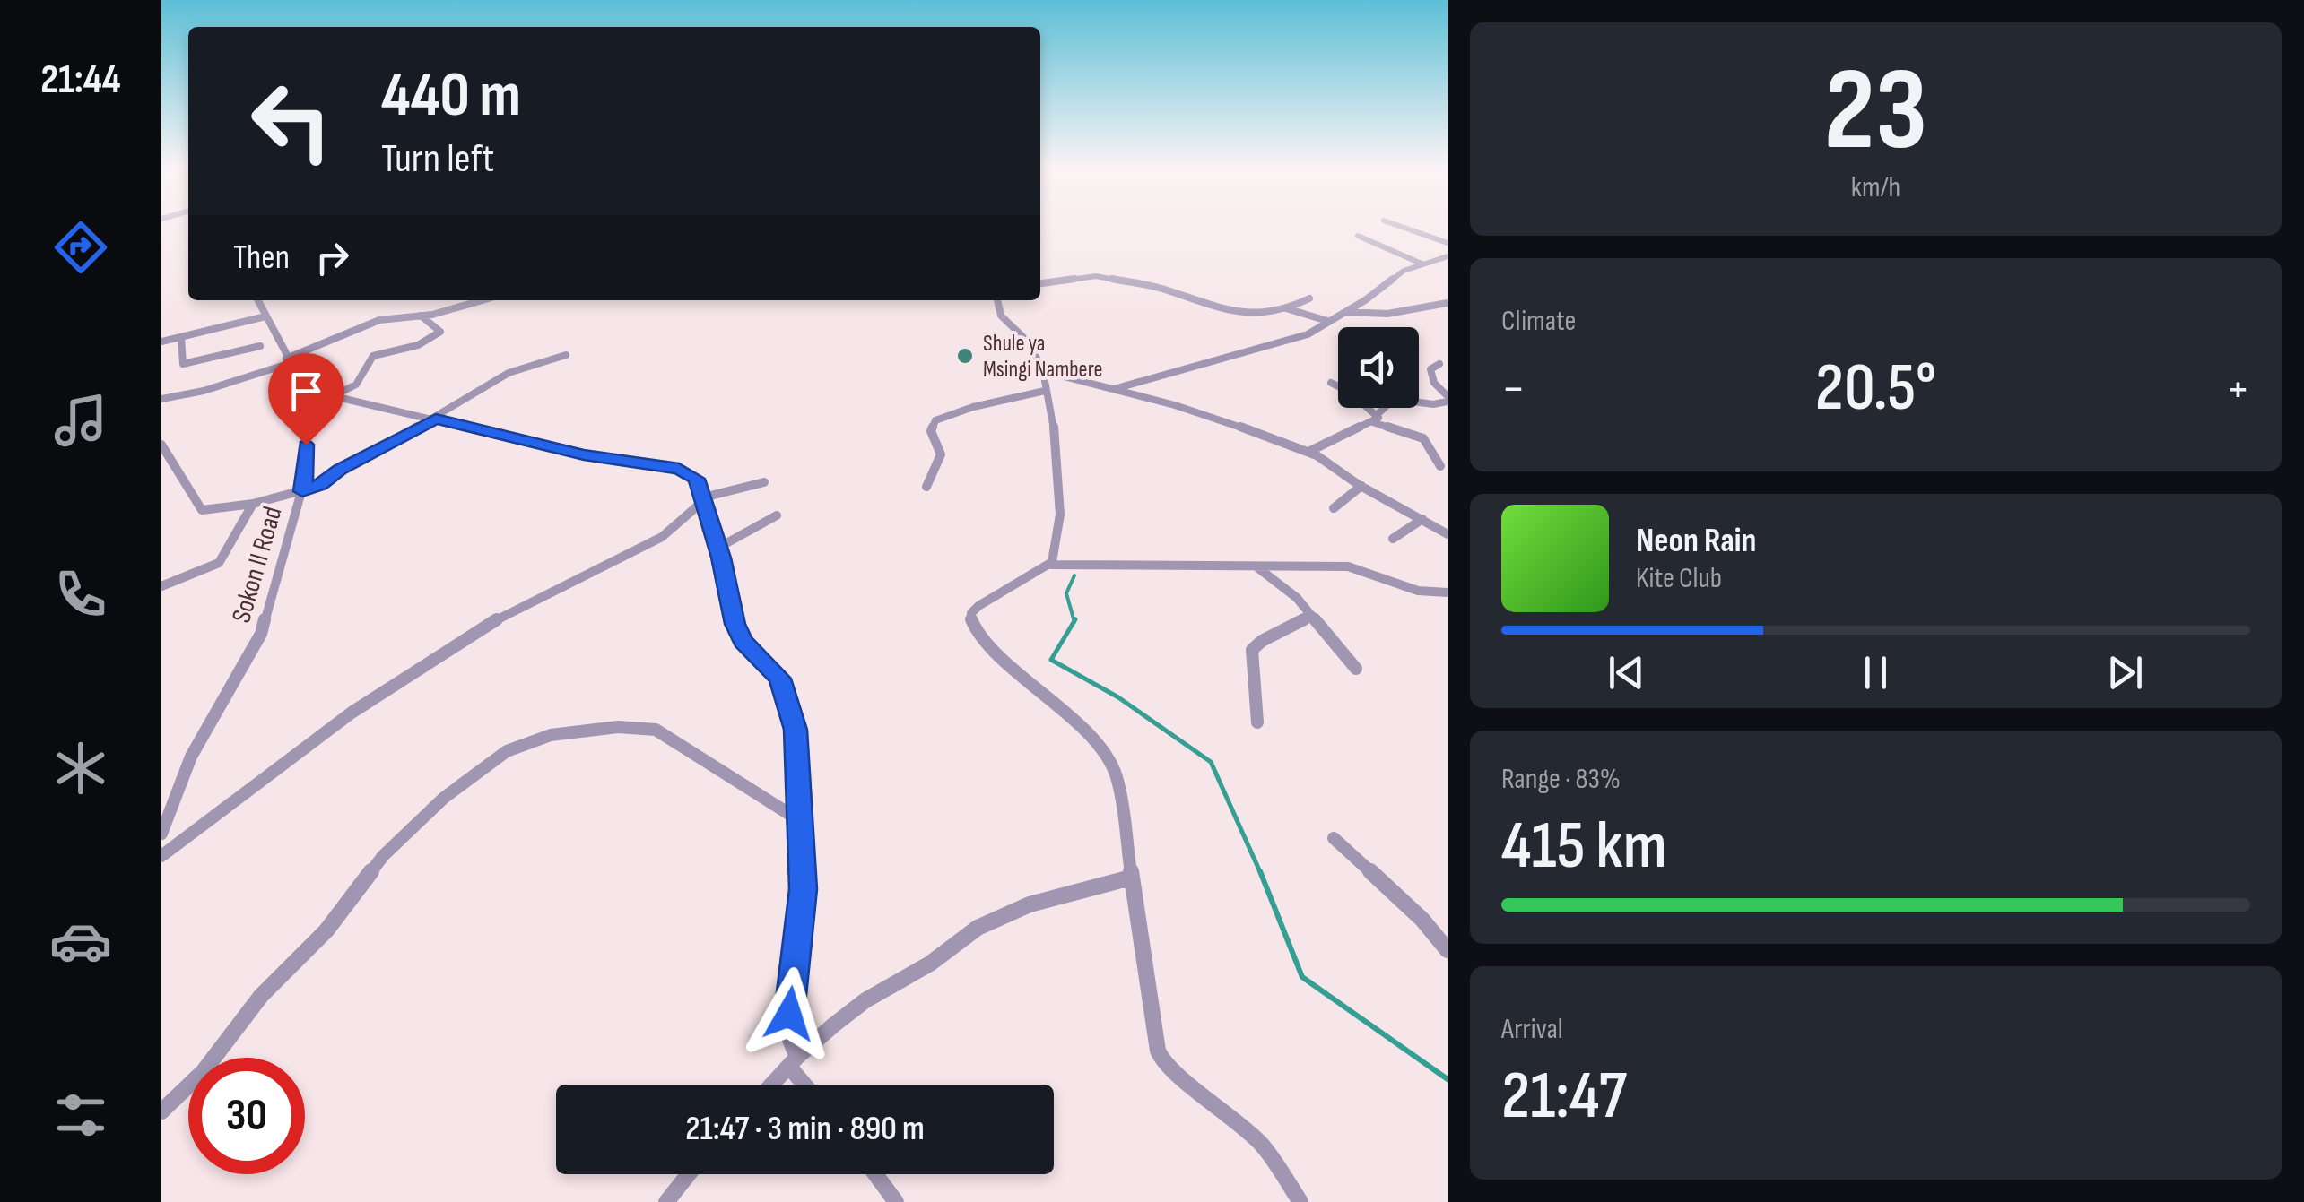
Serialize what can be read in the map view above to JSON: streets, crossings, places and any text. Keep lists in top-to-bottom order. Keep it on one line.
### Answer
{"streets":{"street":["Sokon II Road"]},"places":["Shule ya Msingi Nambere"],"page":{"tabs":"21:44","tile":[["23","km/h"],"Climate",["Range · 83%","415 km"],["Arrival","21:47"]],"turn":["440 m","Turn left"],"then":"Then","heat":["−","20.5°","+"],"song":["Neon Rain","Kite Club"],"limit":"30","trip":"21:47 · 3 min · 890 m"}}
